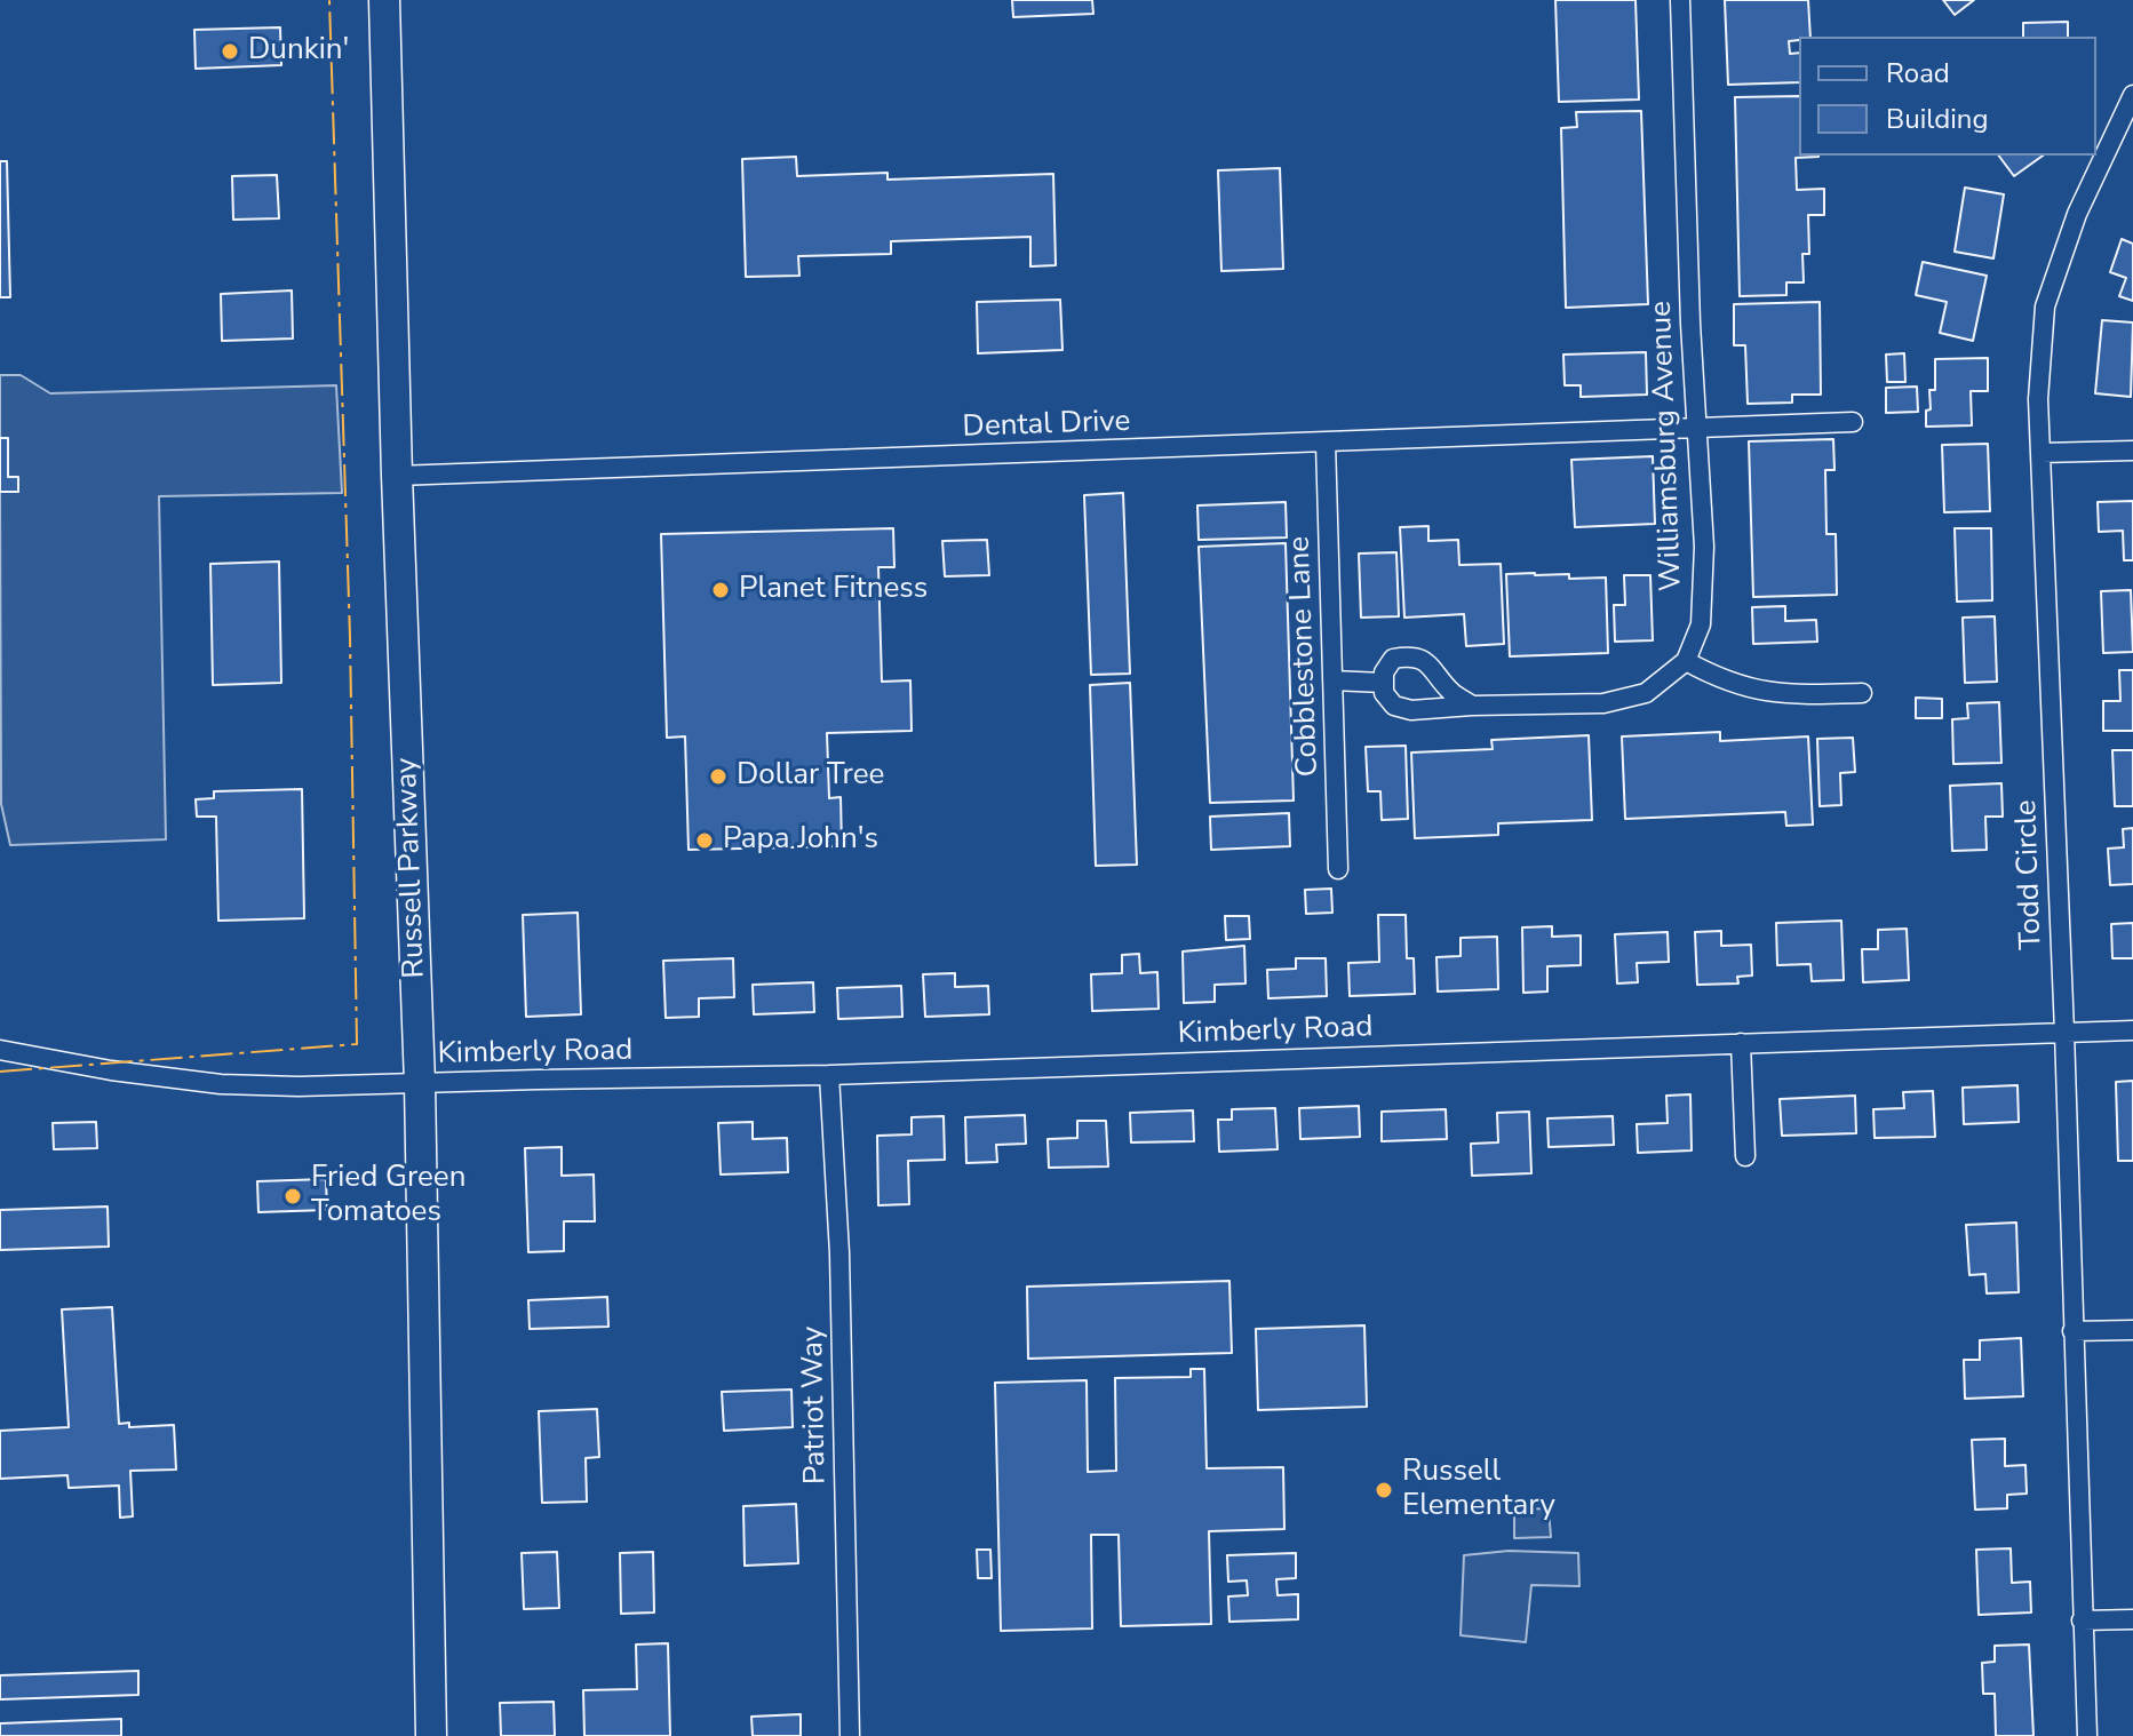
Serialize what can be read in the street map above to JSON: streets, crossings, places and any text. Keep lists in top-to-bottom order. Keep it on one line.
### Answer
{"streets":{"main road":["Russell Parkway"],"street":["Dental Drive","Williamsburg Avenue","Cobblestone Lane","Todd Circle","Kimberly Road","Patriot Way"]},"crossings":[["Dental Drive","Williamsburg Avenue"],["Dental Drive","Cobblestone Lane"],["Dental Drive","Russell Parkway"],["Russell Parkway","Kimberly Road"],["Todd Circle","Kimberly Road"],["Kimberly Road","Patriot Way"]],"places":["Dunkin'","Planet Fitness","Dollar Tree","Papa John's","Fried Green Tomatoes","Russell Elementary"],"legend":["Road","Building"]}
